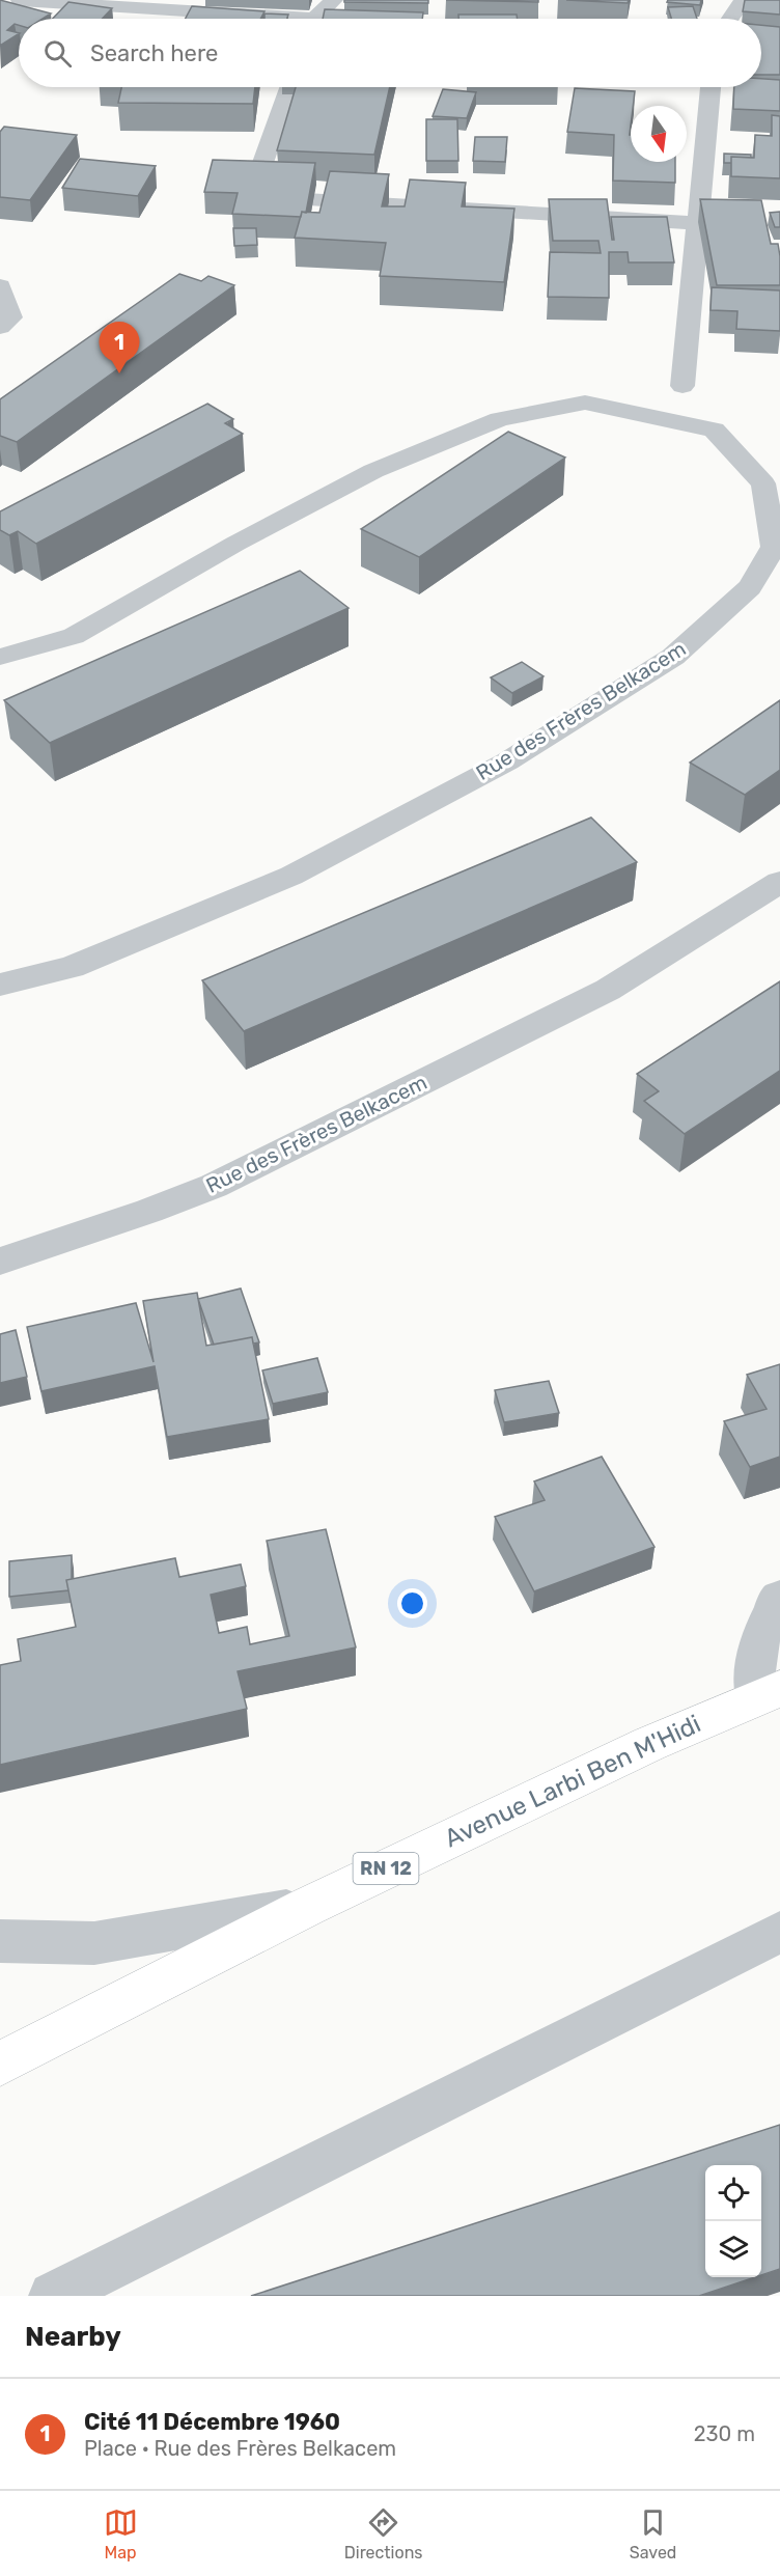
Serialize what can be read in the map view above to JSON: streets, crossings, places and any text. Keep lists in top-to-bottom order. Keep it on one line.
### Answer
{"streets":{"main road":["Avenue Larbi Ben M'Hidi","RN 12"],"street":["Rue des Frères Belkacem"]},"north":"bottom","page":{"search":"Search here","pins":"1","heading":"Nearby","list":[{"mark":"1","name":"Cité 11 Décembre 1960","note":"Place · Rue des Frères Belkacem","value":"230 m"}],"nav":["Map","Directions","Saved"]}}
